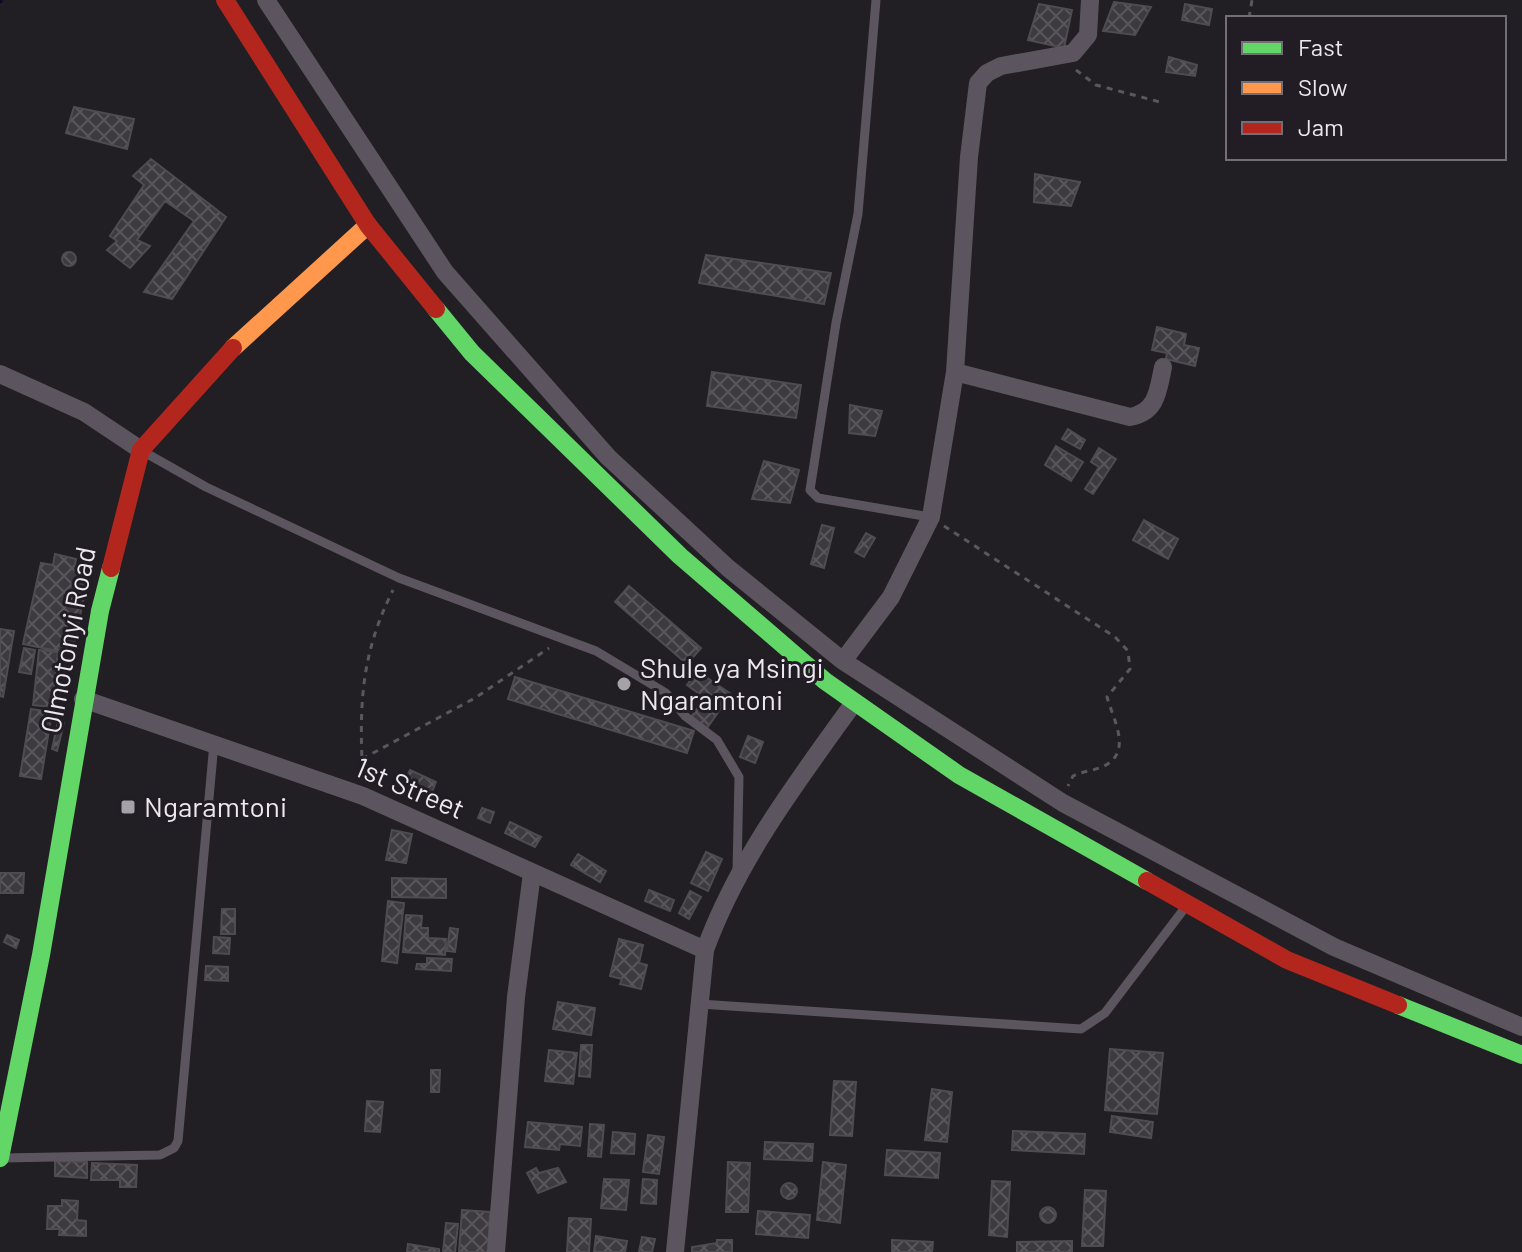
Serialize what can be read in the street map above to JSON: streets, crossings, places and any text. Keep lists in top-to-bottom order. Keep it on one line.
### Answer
{"streets":{"main road":["Olmotonyi Road"],"street":["1st Street"]},"crossings":[["Olmotonyi Road","1st Street"]],"places":{"other":["Shule ya Msingi Ngaramtoni"],"transit":["Ngaramtoni"]},"legend":["Fast","Slow","Jam"]}
